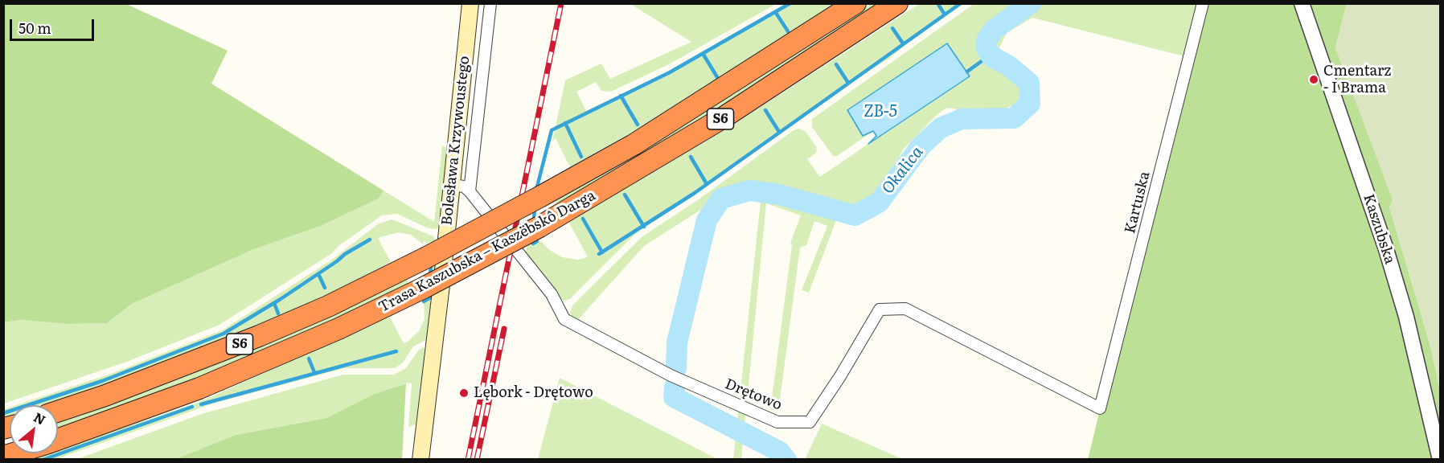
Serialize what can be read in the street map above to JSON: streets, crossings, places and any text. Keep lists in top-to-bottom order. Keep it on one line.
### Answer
{"streets":{"highway":["S6","Trasa Kaszubska – Kaszëbskô Darga"],"main road":["Bolesława Krzywoustego"],"street":["Kartuska","Kaszubska","Drętowo"]},"crossings":[["Kartuska","Drętowo"]],"water":["ZB-5","Okalica"],"places":["Cmentarz - I Brama","Lębork - Drętowo"],"scale_bar":"50 m","north":"top right"}
